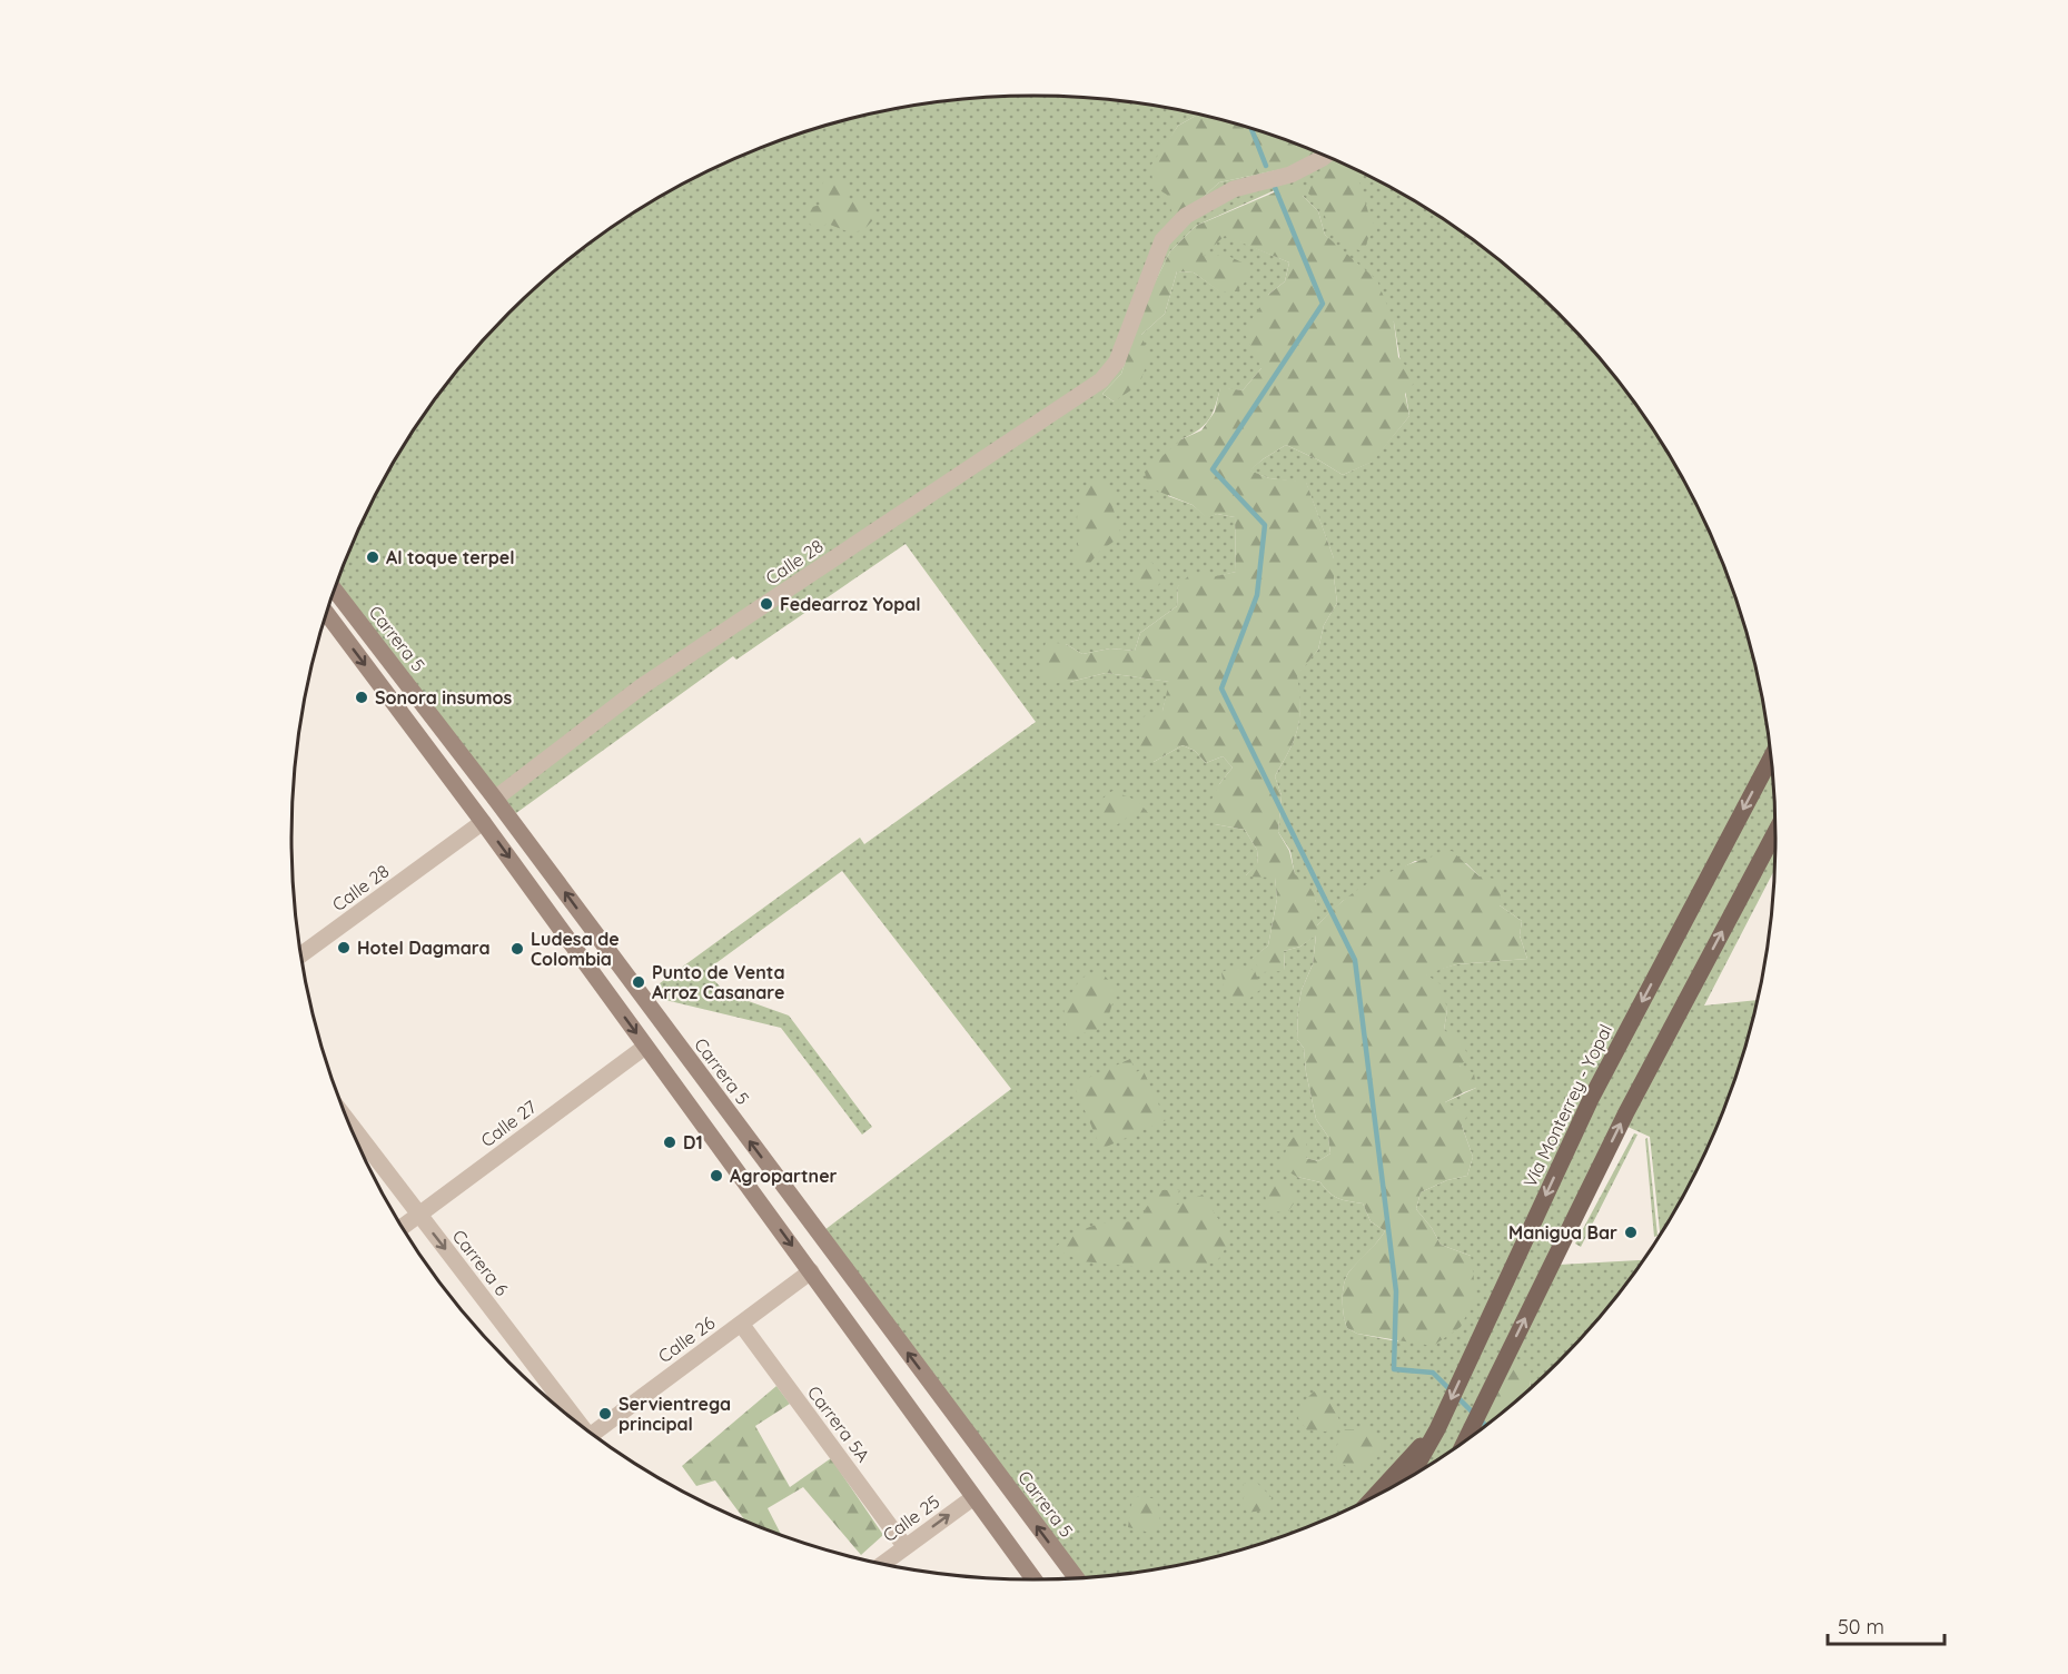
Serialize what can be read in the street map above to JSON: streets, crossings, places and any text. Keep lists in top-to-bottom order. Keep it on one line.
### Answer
{"streets":{"main road":["Carrera 5","Vía Monterrey - Yopal"],"street":["Calle 28","Calle 27","Carrera 6","Calle 26","Carrera 5A","Calle 25"]},"crossings":[["Calle 28","Carrera 5"],["Calle 27","Carrera 6"],["Calle 26","Carrera 5A"],["Carrera 5A","Calle 25"]],"one_way":["Carrera 6","Calle 25"],"places":["Al toque terpel","Fedearroz Yopal","Sonora insumos","Hotel Dagmara","Ludesa de Colombia","Punto de Venta Arroz Casanare","D1","Agropartner","Manigua Bar","Servientrega principal"],"scale_bar":"50 m"}
